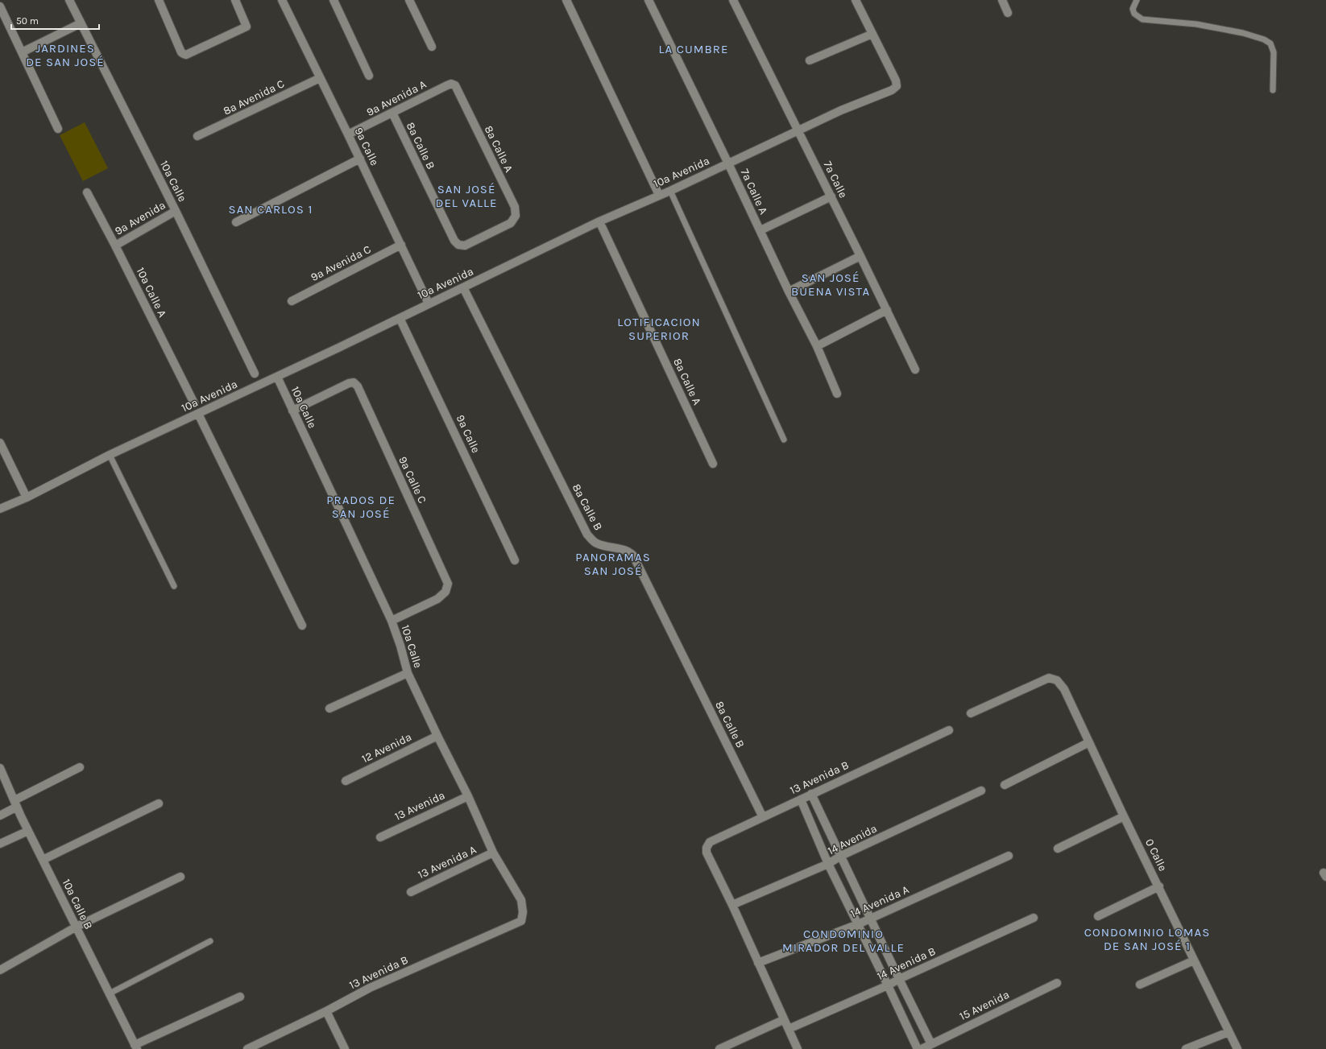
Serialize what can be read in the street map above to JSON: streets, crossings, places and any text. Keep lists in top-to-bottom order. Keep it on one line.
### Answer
{"streets":{"street":["8a Avenida C","9a Avenida A","8a Calle B","9a Calle","8a Calle A","10a Avenida","7a Calle","10a Calle","7a Calle A","9a Avenida","9a Avenida C","10a Calle A","9a Calle C","12 Avenida","13 Avenida B","13 Avenida","14 Avenida","0 Calle","13 Avenida A","14 Avenida A","10a Calle B","14 Avenida B","15 Avenida"]},"crossings":[["8a Avenida C","9a Calle"],["9a Avenida A","8a Calle B"],["9a Avenida A","9a Calle"],["9a Avenida A","8a Calle A"],["8a Calle B","8a Calle A"],["8a Calle B","10a Avenida"],["8a Calle B","13 Avenida B"],["9a Calle","10a Avenida"],["9a Calle","9a Avenida C"],["8a Calle A","10a Avenida"],["10a Avenida","7a Calle"],["10a Avenida","10a Calle"],["10a Avenida","7a Calle A"],["10a Calle","9a Avenida"],["10a Calle","9a Calle C"],["10a Calle","12 Avenida"],["10a Calle","13 Avenida B"],["10a Calle","13 Avenida"],["10a Calle","13 Avenida A"],["9a Avenida","10a Calle A"],["13 Avenida B","14 Avenida"]],"districts":["JARDINES DE SAN JOSÉ","LA CUMBRE","SAN JOSÉ DEL VALLE","SAN CARLOS 1","SAN JOSÉ BUENA VISTA","LOTIFICACION SUPERIOR","PRADOS DE SAN JOSÉ","PANORAMAS SAN JOSÉ","CONDOMINIO LOMAS DE SAN JOSÉ 1","CONDOMINIO MIRADOR DEL VALLE"],"scale_bar":"50 m"}
